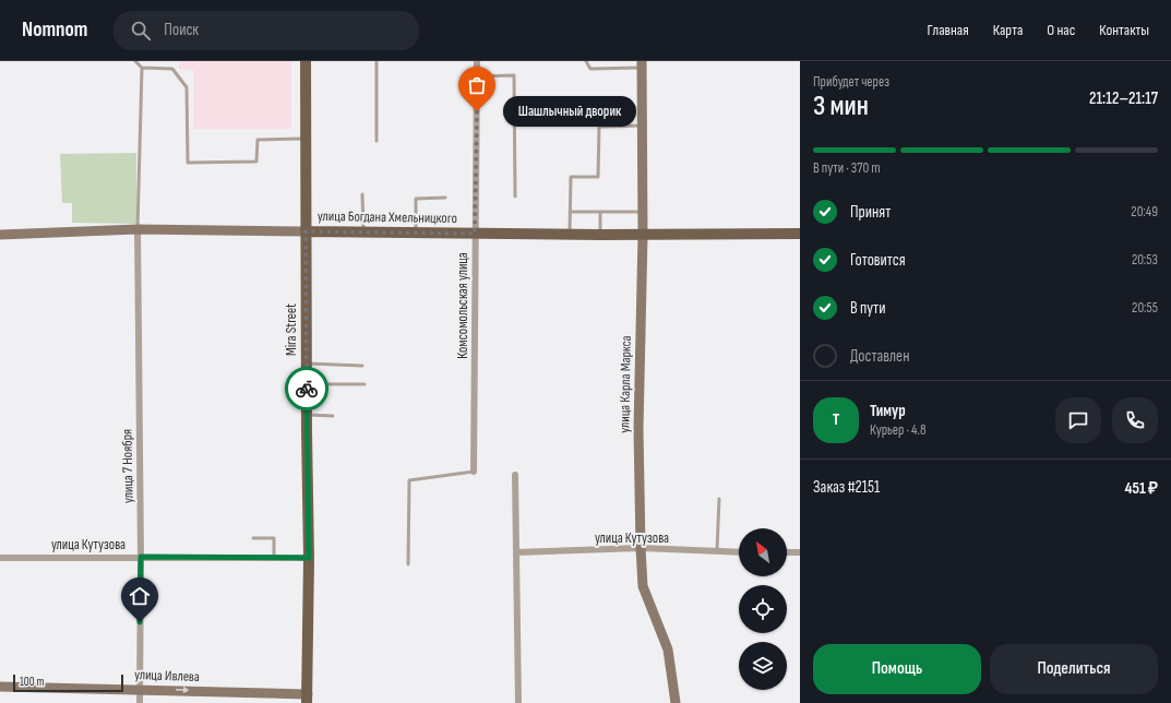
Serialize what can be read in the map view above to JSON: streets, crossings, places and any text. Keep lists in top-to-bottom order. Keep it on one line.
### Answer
{"streets":{"main road":["улица Богдана Хмельницкого","Mira Street"],"street":["Комсомольская улица","улица Карла Маркса","улица 7 Ноября","улица Кутузова","улица Ивлева"]},"crossings":[["улица Богдана Хмельницкого","Комсомольская улица"],["улица Богдана Хмельницкого","Mira Street"],["улица Богдана Хмельницкого","улица Карла Маркса"],["улица Богдана Хмельницкого","улица 7 Ноября"],["Mira Street","улица Кутузова"],["Mira Street","улица Ивлева"],["улица Карла Маркса","улица Кутузова"],["улица 7 Ноября","улица Кутузова"],["улица 7 Ноября","улица Ивлева"]],"one_way":["улица Ивлева"],"places":["Шашлычный дворик"],"scale_bar":"100 m","north":"top left","page":{"header":"Nomnom","search":"Поиск","nav":["Главная","Карта","О нас","Контакты"],"heading":["3 мин","Прибудет через","21:12–21:17"],"panel":["Тимур","Курьер · 4.8","Заказ #2151","451 ₽"],"bubble":"Шашлычный дворик","bar":"В пути · 370 m","list":[["Принят","20:49"],["Готовится","20:53"],["В пути","20:55"],"Доставлен"],"round":"Т","buttons":["Помощь","Поделиться"],"scale":"100 m"}}
